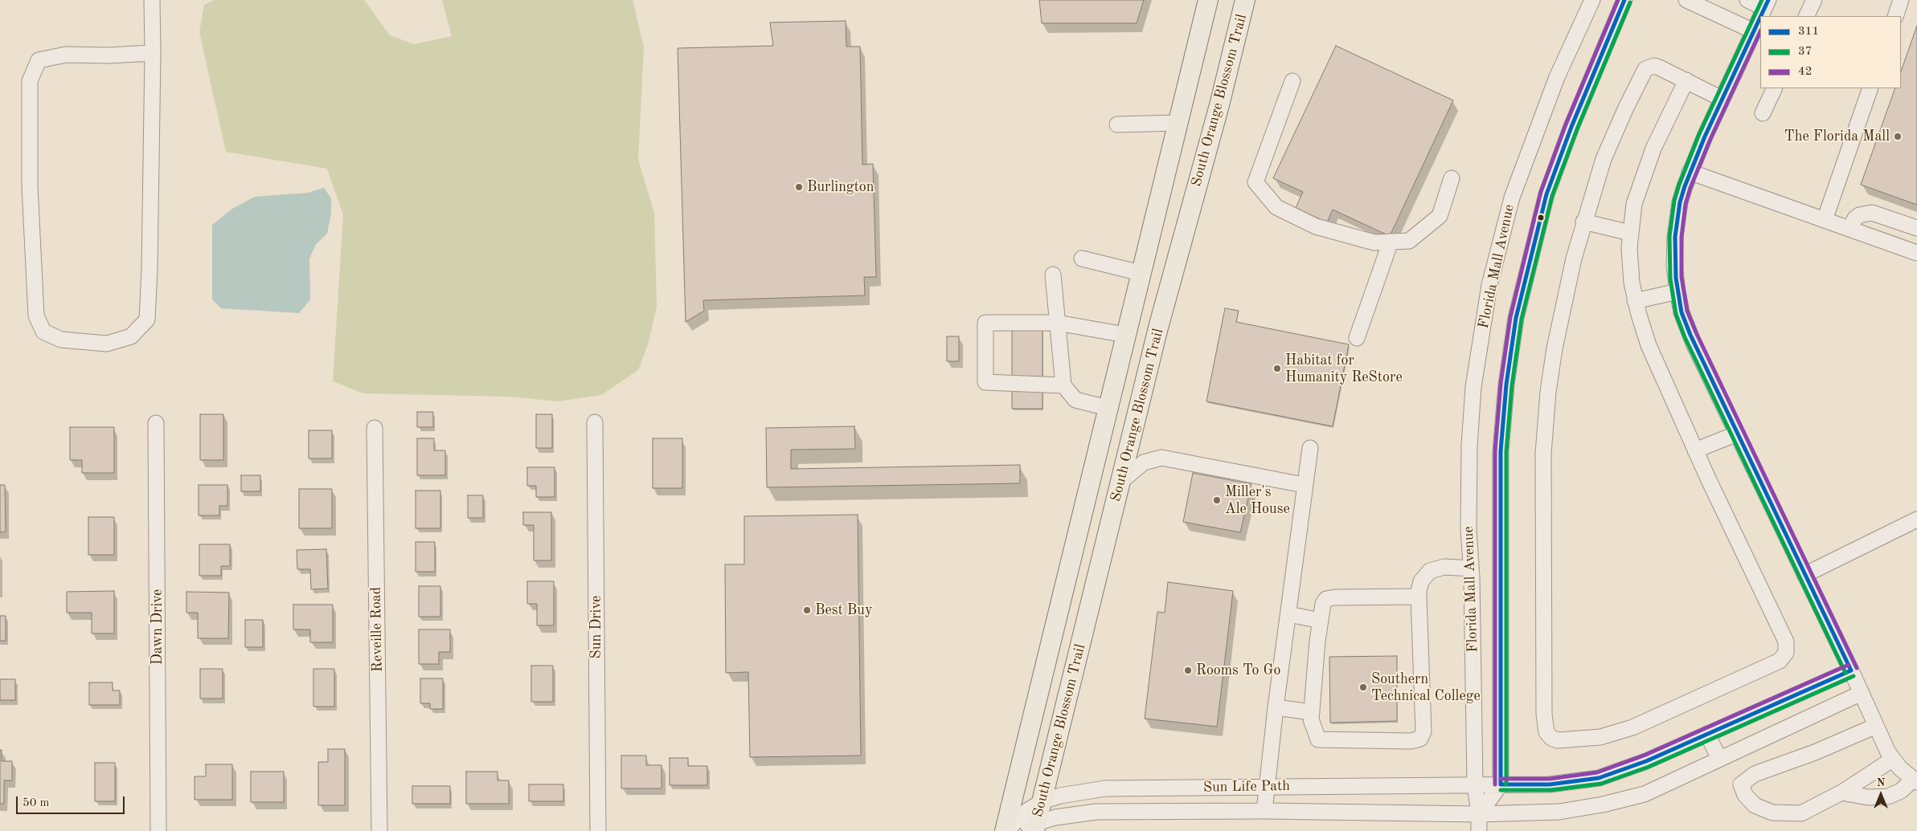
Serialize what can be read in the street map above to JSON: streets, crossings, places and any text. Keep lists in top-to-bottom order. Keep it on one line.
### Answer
{"streets":{"main road":["South Orange Blossom Trail"],"street":["Florida Mall Avenue","Dawn Drive","Sun Drive","Reveille Road","Sun Life Path"]},"crossings":[["South Orange Blossom Trail","Sun Life Path"],["Florida Mall Avenue","Sun Life Path"]],"places":["The Florida Mall","Burlington","Habitat for Humanity ReStore","Miller's Ale House","Best Buy","Rooms To Go","Southern Technical College"],"lines":["transit line 311","transit line 37","transit line 42"],"legend":["311","37","42"],"scale_bar":"50 m","north":"top"}
